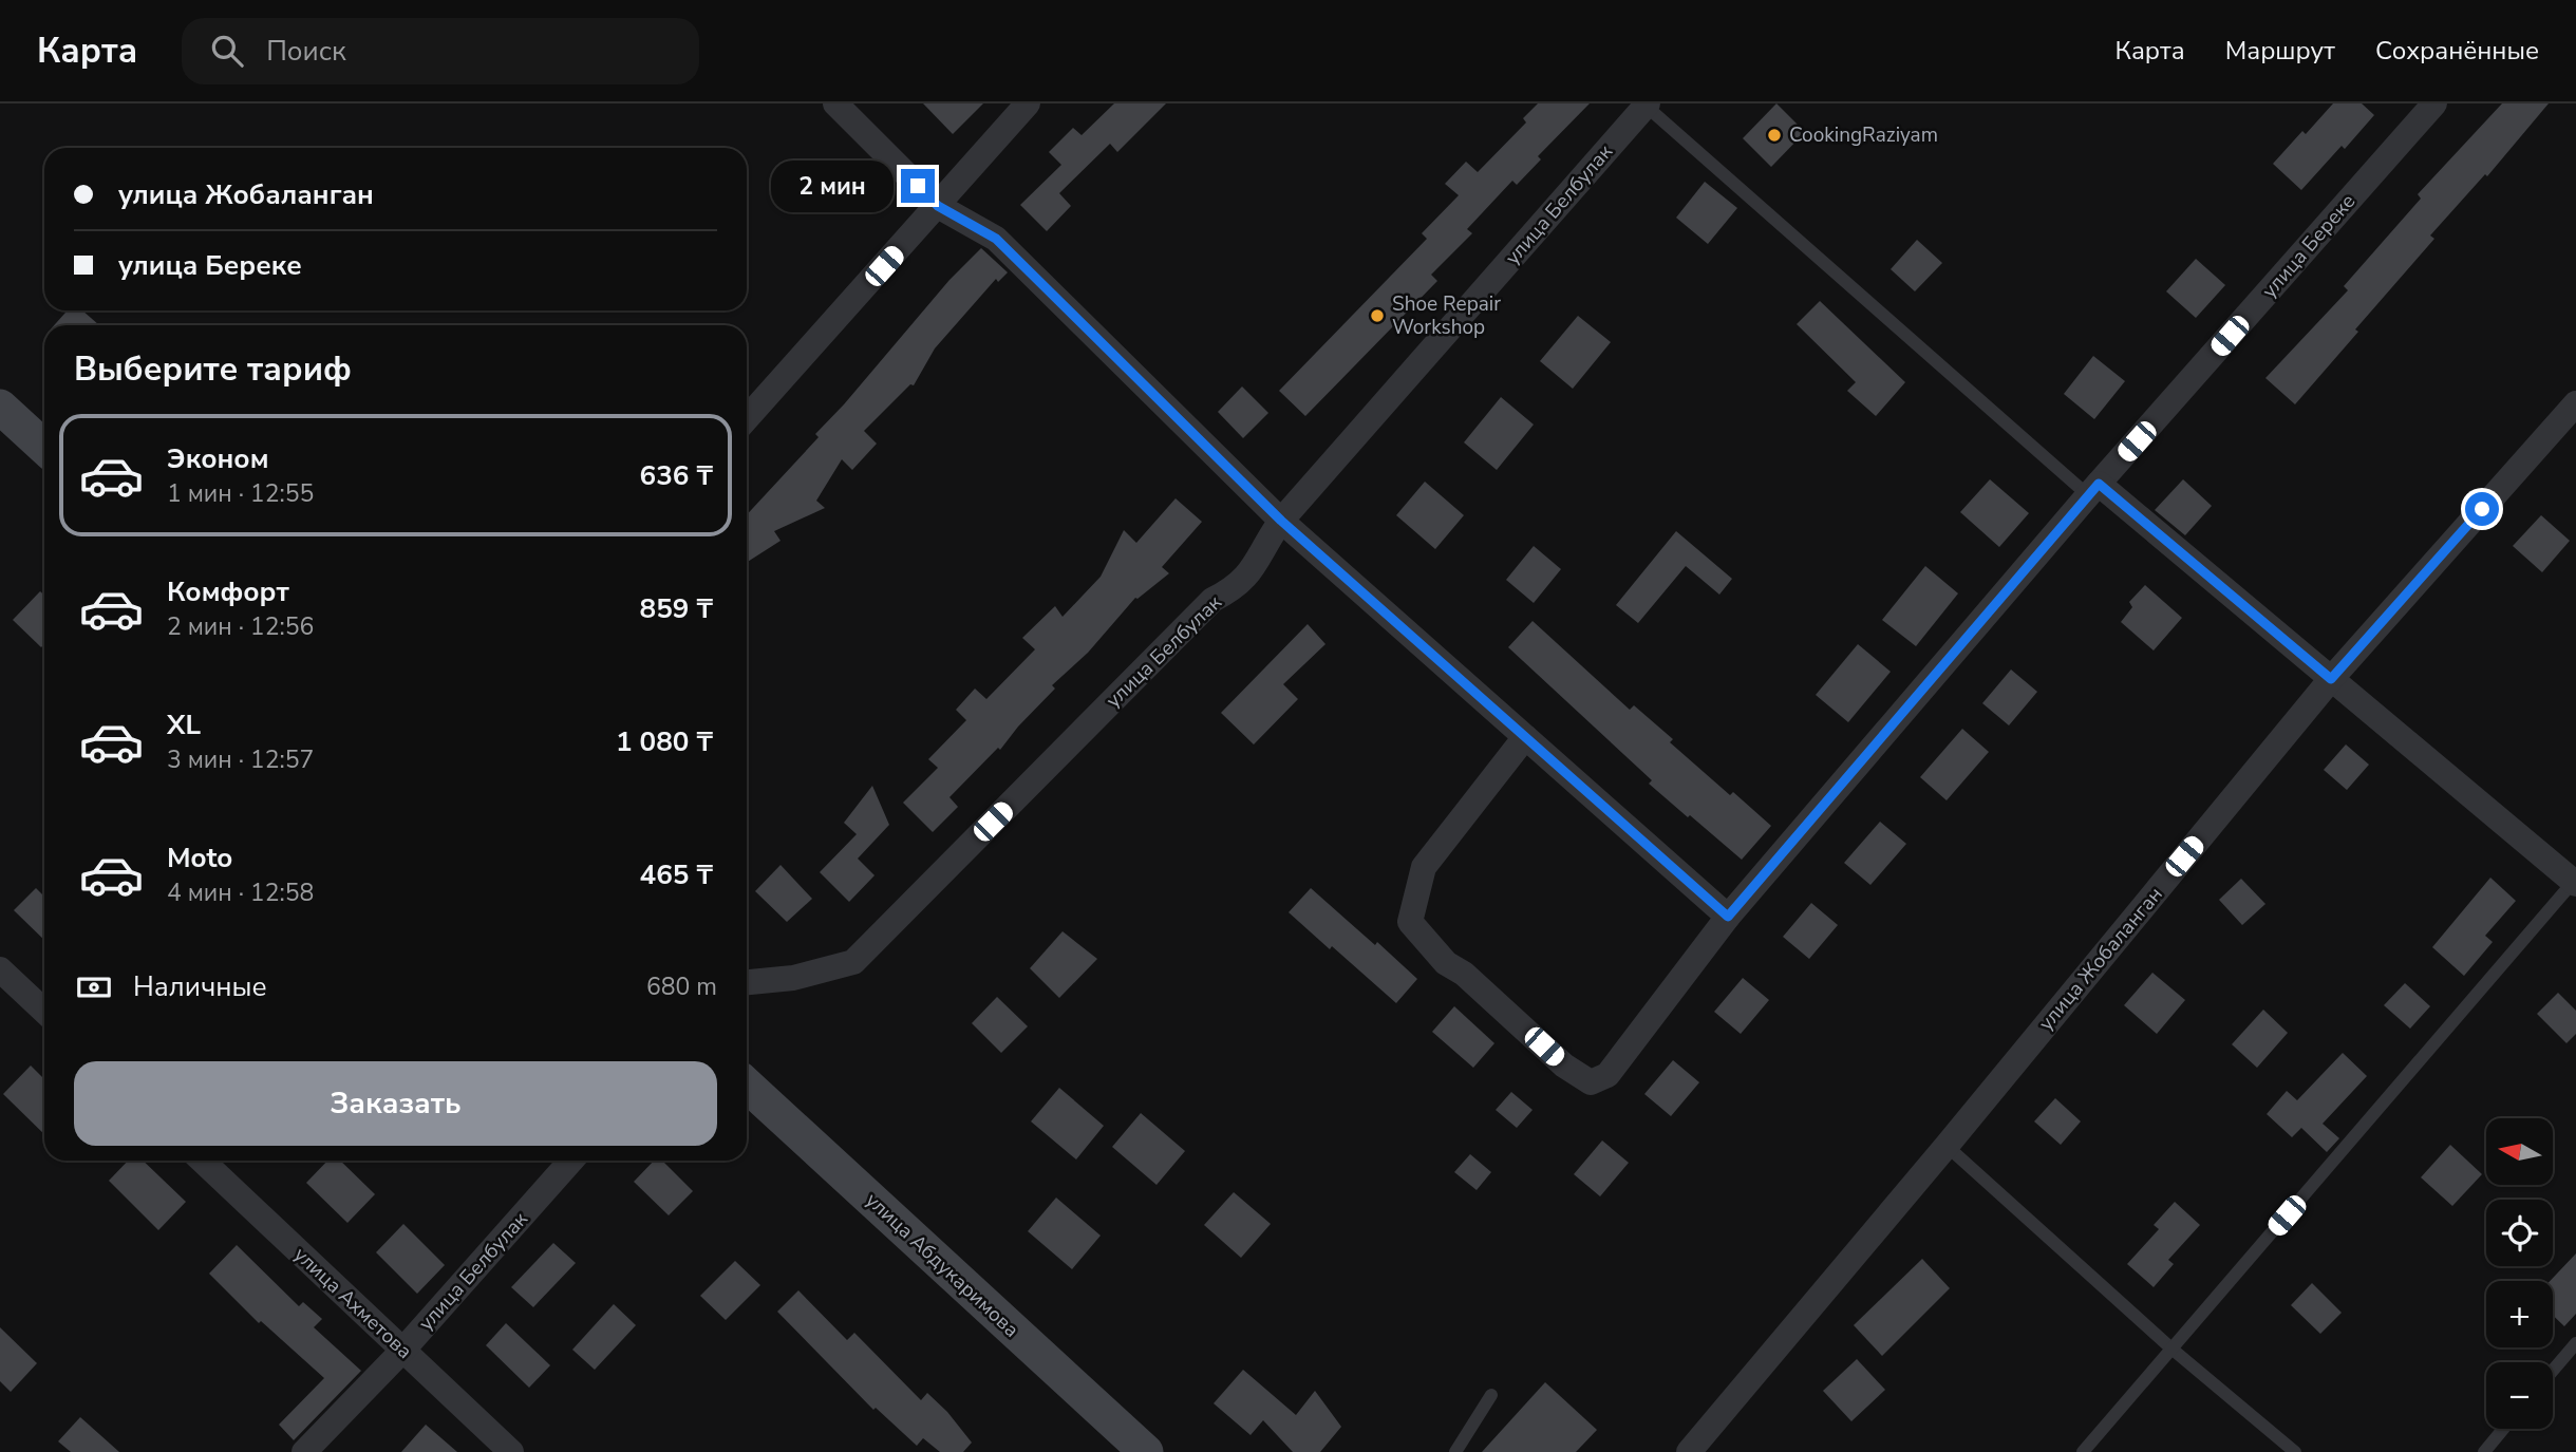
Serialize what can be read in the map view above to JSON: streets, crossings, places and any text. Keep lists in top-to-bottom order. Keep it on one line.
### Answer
{"streets":{"main road":["улица Абдукаримова"],"street":["улица Белбулак","улица Береке","улица Жобаланган","улица Ахметова"]},"crossings":[["улица Белбулак","улица Ахметова"]],"places":["CookingRaziyam","Shoe Repair Workshop"],"north":"left","page":{"header":"Карта","search":"Поиск","nav":["Карта","Маршрут","Сохранённые"],"banner":["улица Жобаланган","улица Береке"],"bubble":"2 мин","heading":"Выберите тариф","list":[{"name":"Эконом","note":"1 мин · 12:55","value":"636 ₸"},{"name":"Комфорт","note":"2 мин · 12:56","value":"859 ₸"},{"name":"XL","note":"3 мин · 12:57","value":"1 080 ₸"},{"name":"Moto","note":"4 мин · 12:58","value":"465 ₸"}],"pay":["Наличные","680 m"],"buttons":"Заказать","map_buttons":["+","−"]}}
